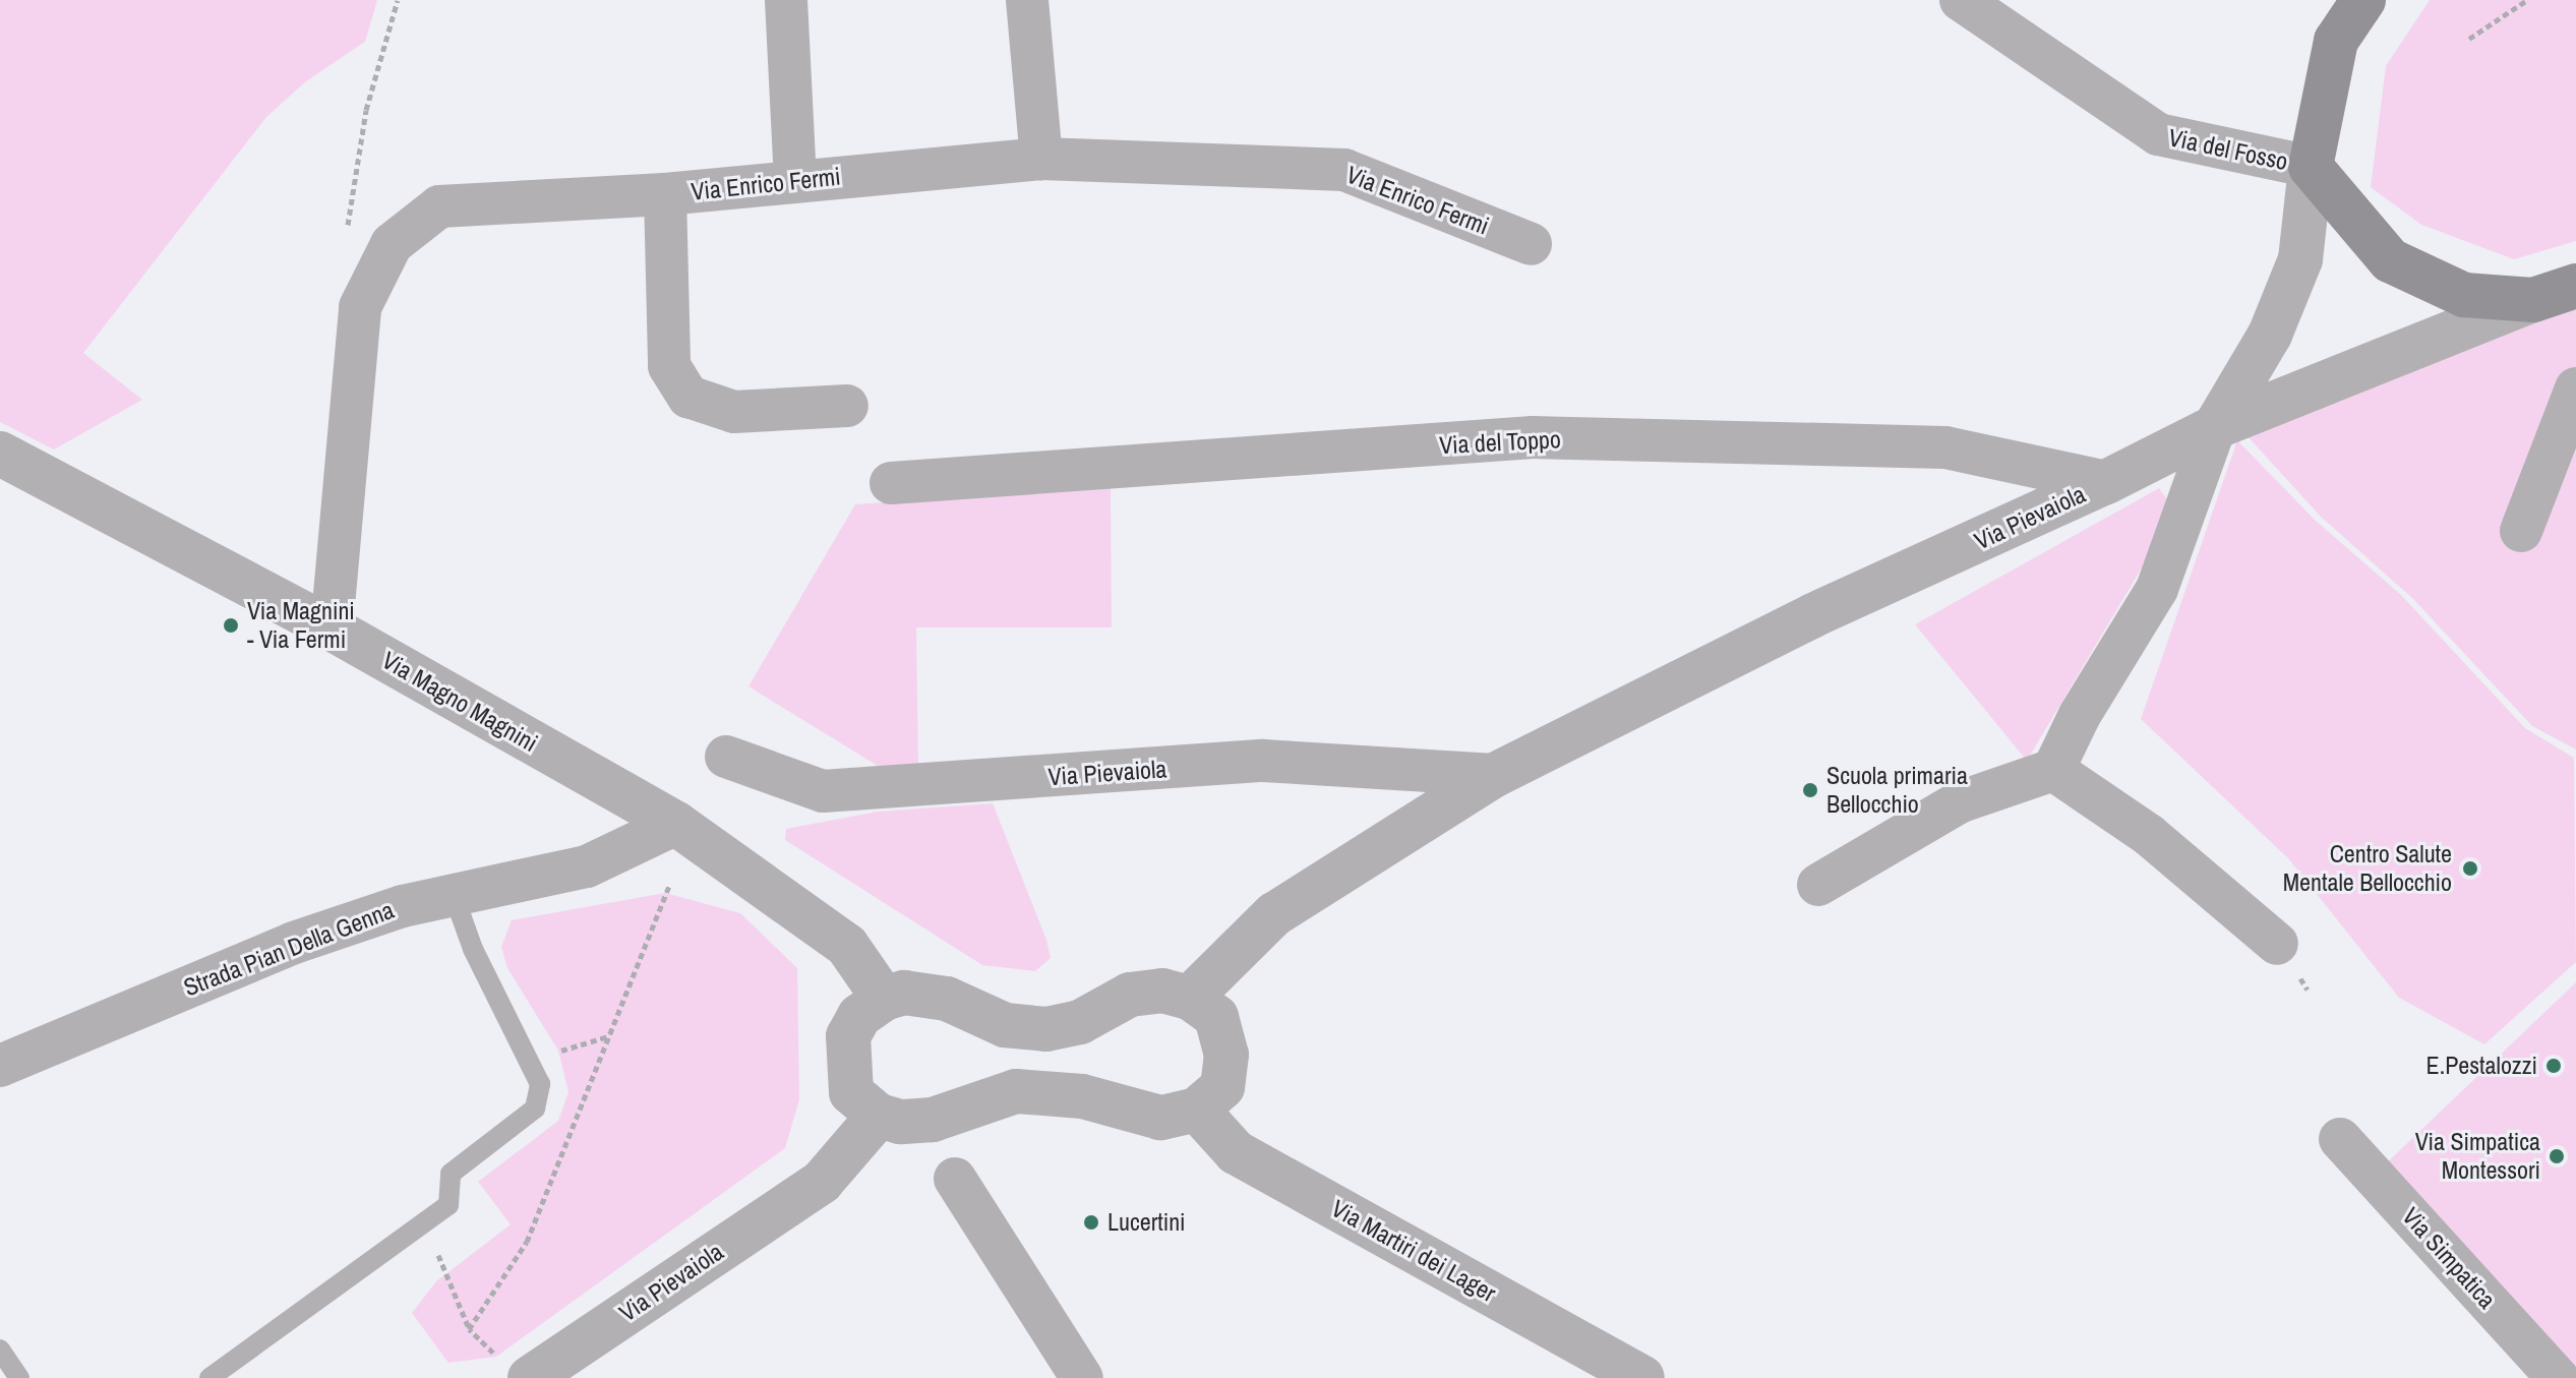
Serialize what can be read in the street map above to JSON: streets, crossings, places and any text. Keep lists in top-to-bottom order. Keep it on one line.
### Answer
{"streets":{"main road":["Via del Fosso"],"street":["Via Enrico Fermi","Via del Toppo","Via Pievaiola","Via Magno Magnini","Strada Pian Della Genna","Via Martiri dei Lager","Via Simpatica"]},"crossings":[["Via Enrico Fermi","Via Magno Magnini"],["Via del Toppo","Via Pievaiola"],["Via Magno Magnini","Strada Pian Della Genna"]],"places":["Via Magnini - Via Fermi","Scuola primaria Bellocchio","Centro Salute Mentale Bellocchio","E.Pestalozzi","Via Simpatica Montessori","Lucertini"]}
